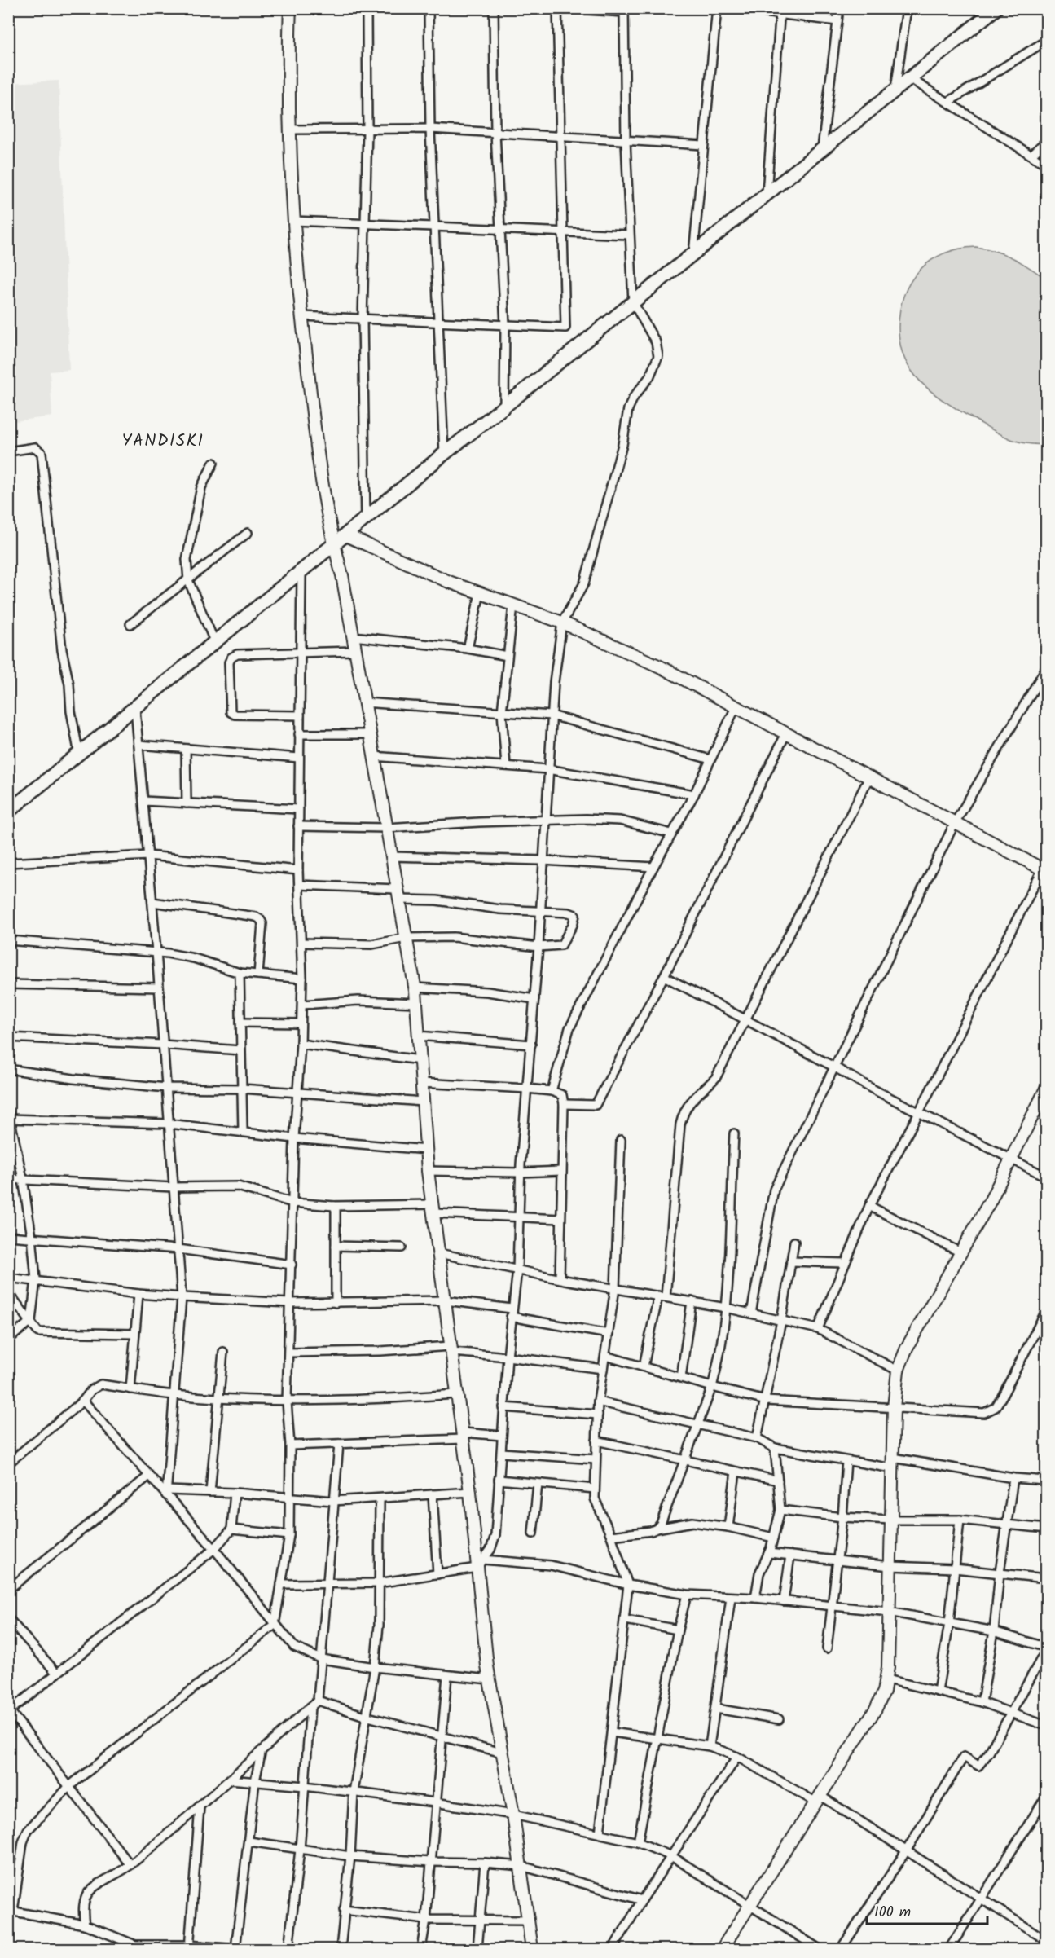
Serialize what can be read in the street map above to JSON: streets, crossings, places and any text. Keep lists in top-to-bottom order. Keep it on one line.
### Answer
{"districts":["YANDISKI"],"scale_bar":"100 m"}
